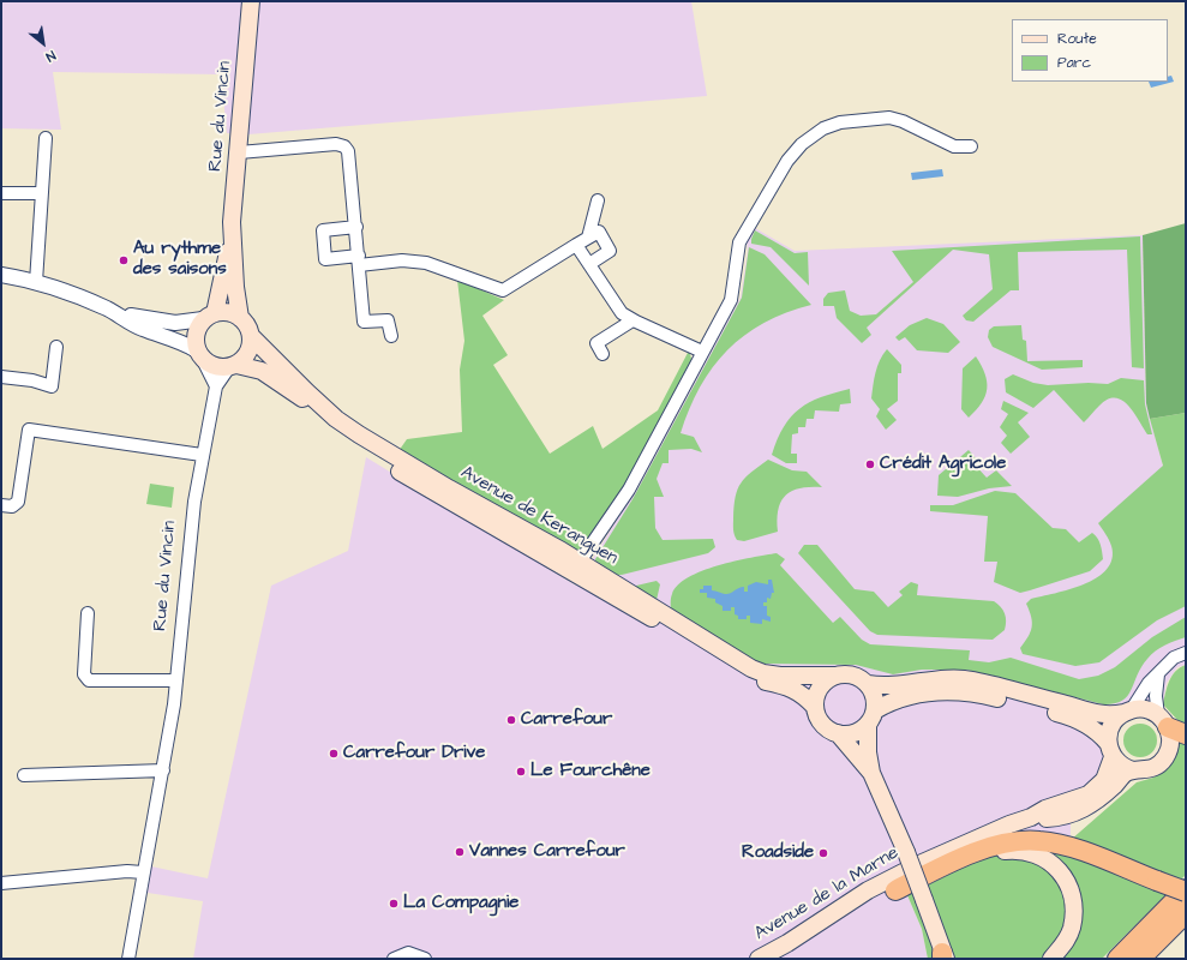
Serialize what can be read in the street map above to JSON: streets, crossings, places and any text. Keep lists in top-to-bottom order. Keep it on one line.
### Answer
{"streets":{"main road":["Rue du Vincin","Avenue de Keranguen","Avenue de la Marne"]},"crossings":[["Rue du Vincin","Avenue de Keranguen"]],"places":["Au rythme des saisons","Crédit Agricole","Carrefour","Carrefour Drive","Le Fourchêne","Vannes Carrefour","Roadside","La Compagnie"],"legend":["Route","Parc"],"north":"bottom right"}
